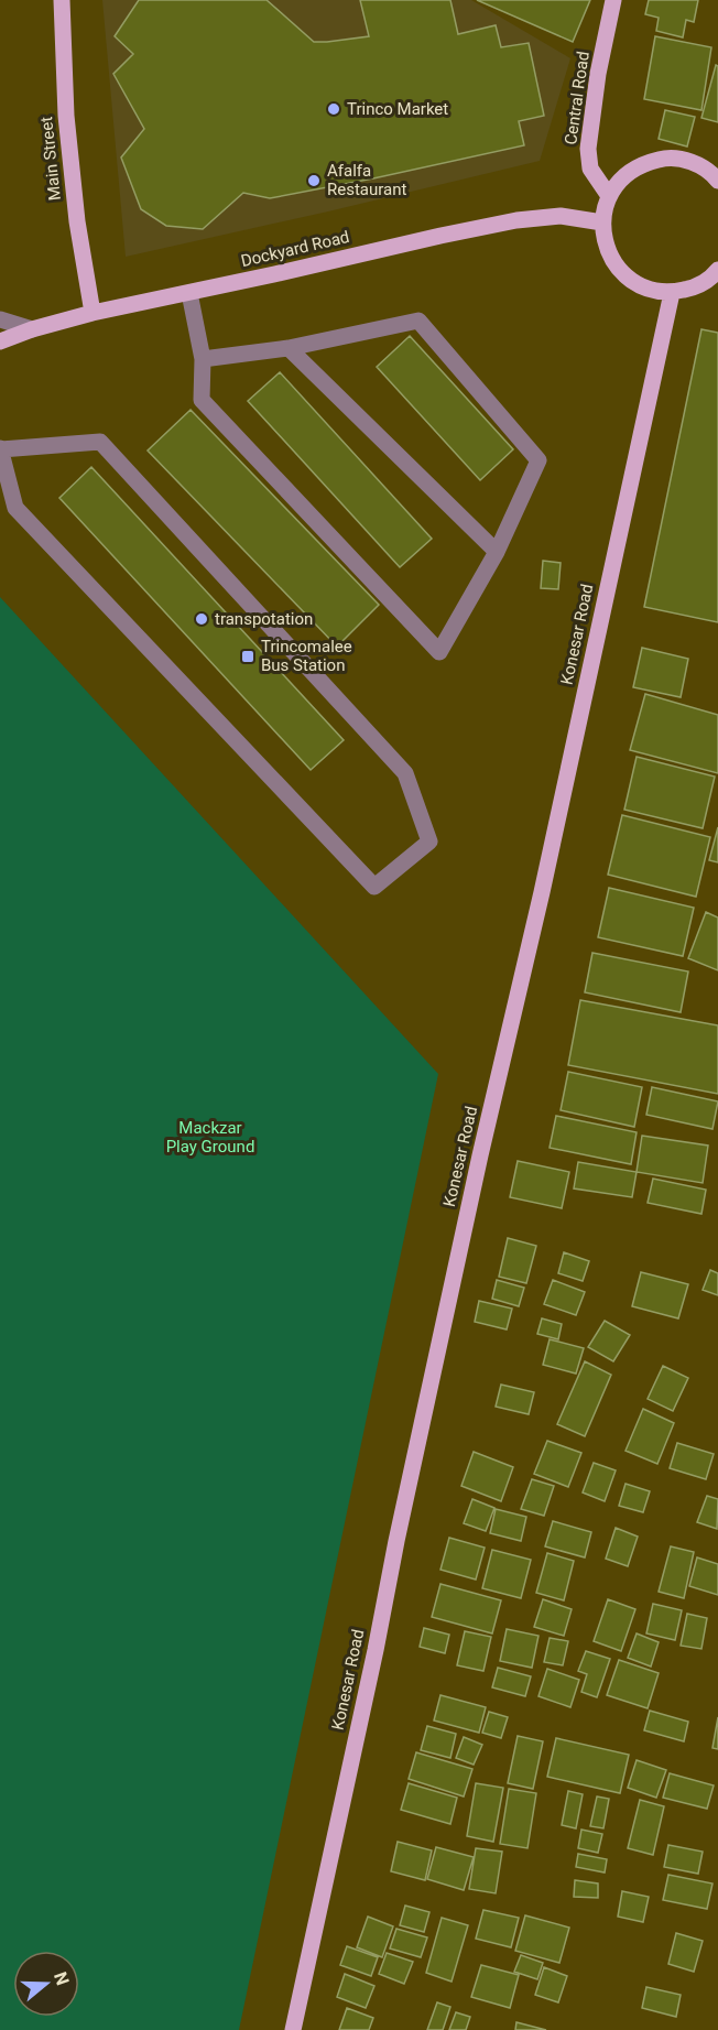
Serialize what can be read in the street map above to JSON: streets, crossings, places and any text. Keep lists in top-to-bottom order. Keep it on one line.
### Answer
{"streets":{"main road":["Central Road","Main Street","Dockyard Road","Konesar Road"]},"crossings":[["Main Street","Dockyard Road"]],"parks":["Mackzar Play Ground"],"places":{"other":["Trinco Market","Afalfa Restaurant","transpotation"],"transit":["Trincomalee Bus Station"]},"north":"right"}
